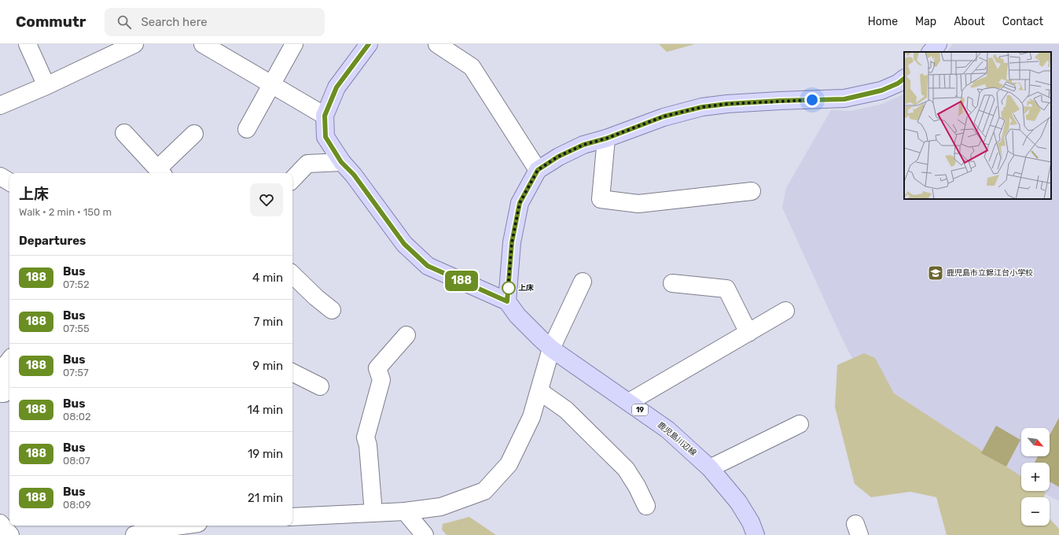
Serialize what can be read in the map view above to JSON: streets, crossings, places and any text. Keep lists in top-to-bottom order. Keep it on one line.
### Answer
{"streets":{"main road":["19","鹿児島川辺線"]},"places":{"school or university":["鹿児島市立錦江台小学校"],"other":["上床"]},"lines":["bus line 188"],"north":"bottom right","page":{"header":"Commutr","search":"Search here","nav":["Home","Map","About","Contact"],"on_map":"188","heading":[["上床","Walk · 2 min · 150 m"],"Departures"],"list":[{"mark":"188","name":"Bus","note":"07:52","value":"4 min"},{"mark":"188","name":"Bus","note":"07:55","value":"7 min"},{"mark":"188","name":"Bus","note":"07:57","value":"9 min"},{"mark":"188","name":"Bus","note":"08:02","value":"14 min"},{"mark":"188","name":"Bus","note":"08:07","value":"19 min"},{"mark":"188","name":"Bus","note":"08:09","value":"21 min"}],"map_buttons":["+","−"]}}
